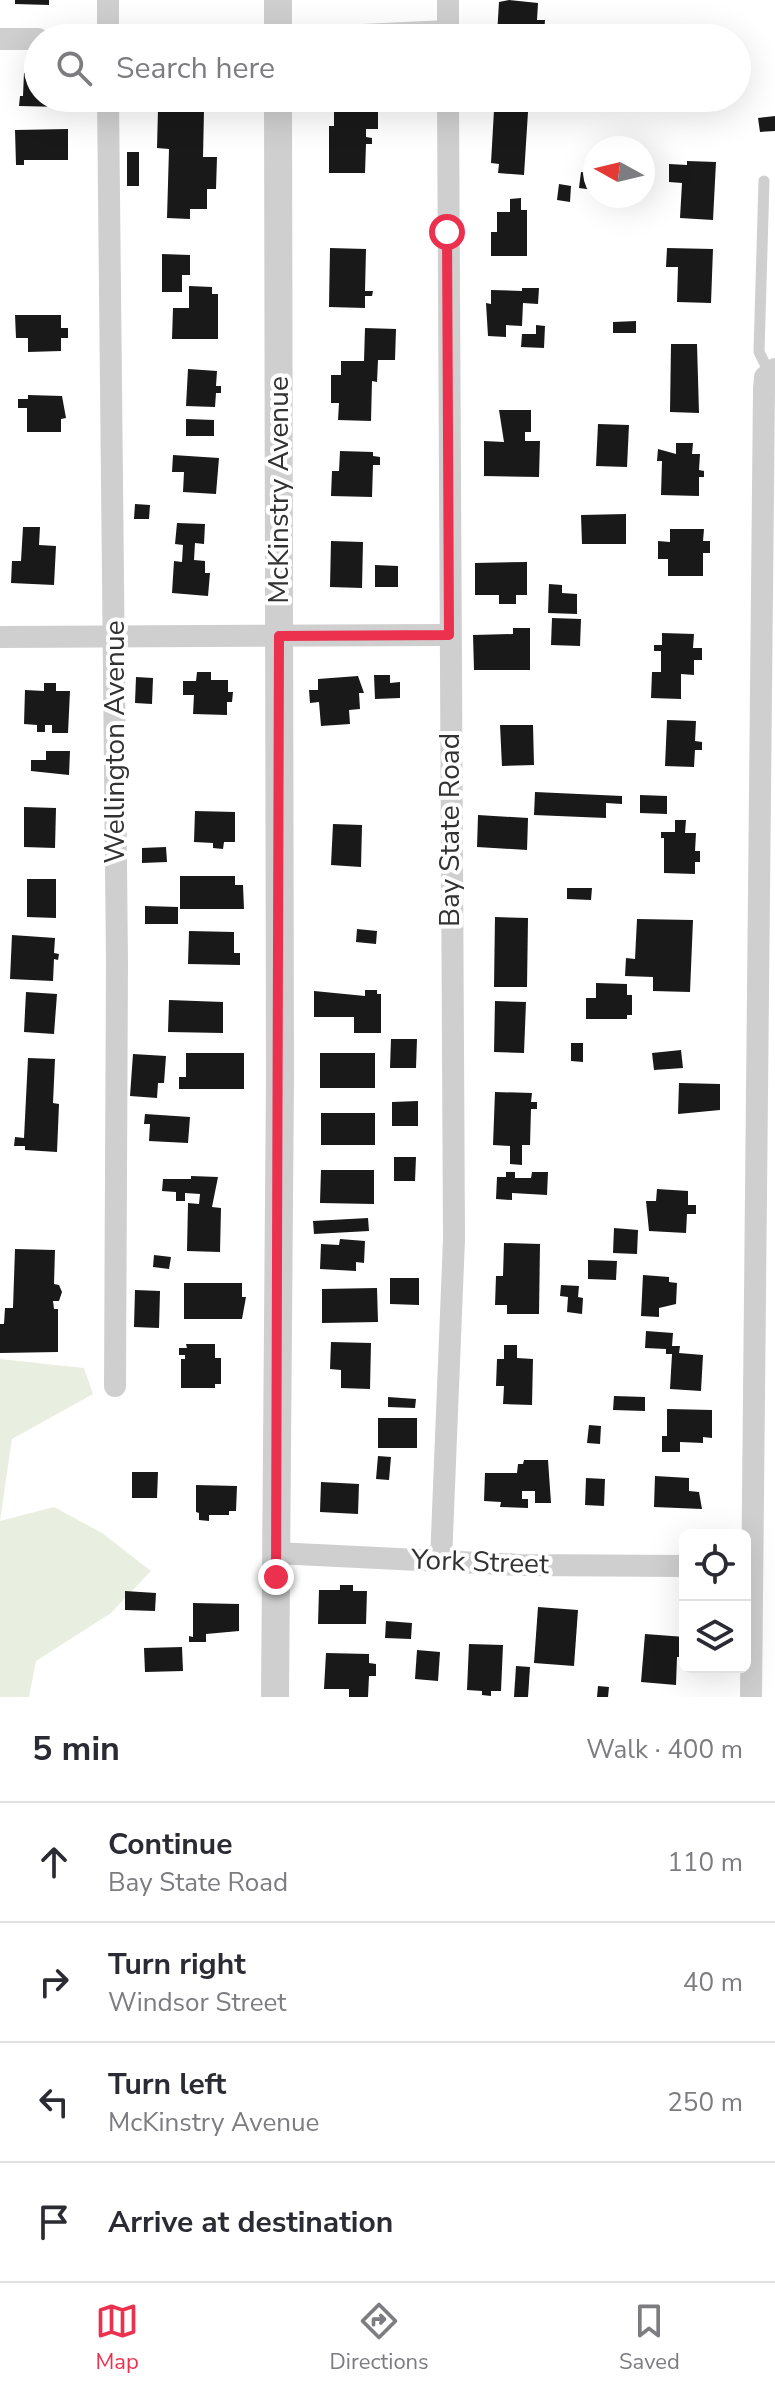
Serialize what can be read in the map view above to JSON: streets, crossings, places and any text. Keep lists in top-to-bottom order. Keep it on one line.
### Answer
{"streets":{"street":["McKinstry Avenue","Wellington Avenue","Bay State Road","York Street"]},"crossings":[["McKinstry Avenue","York Street"],["Bay State Road","York Street"]],"north":"left","page":{"search":"Search here","heading":["5 min","Walk · 400 m"],"list":[["Continue","Bay State Road","110 m"],["Turn right","Windsor Street","40 m"],["Turn left","McKinstry Avenue","250 m"],"Arrive at destination"],"nav":["Map","Directions","Saved"]}}
